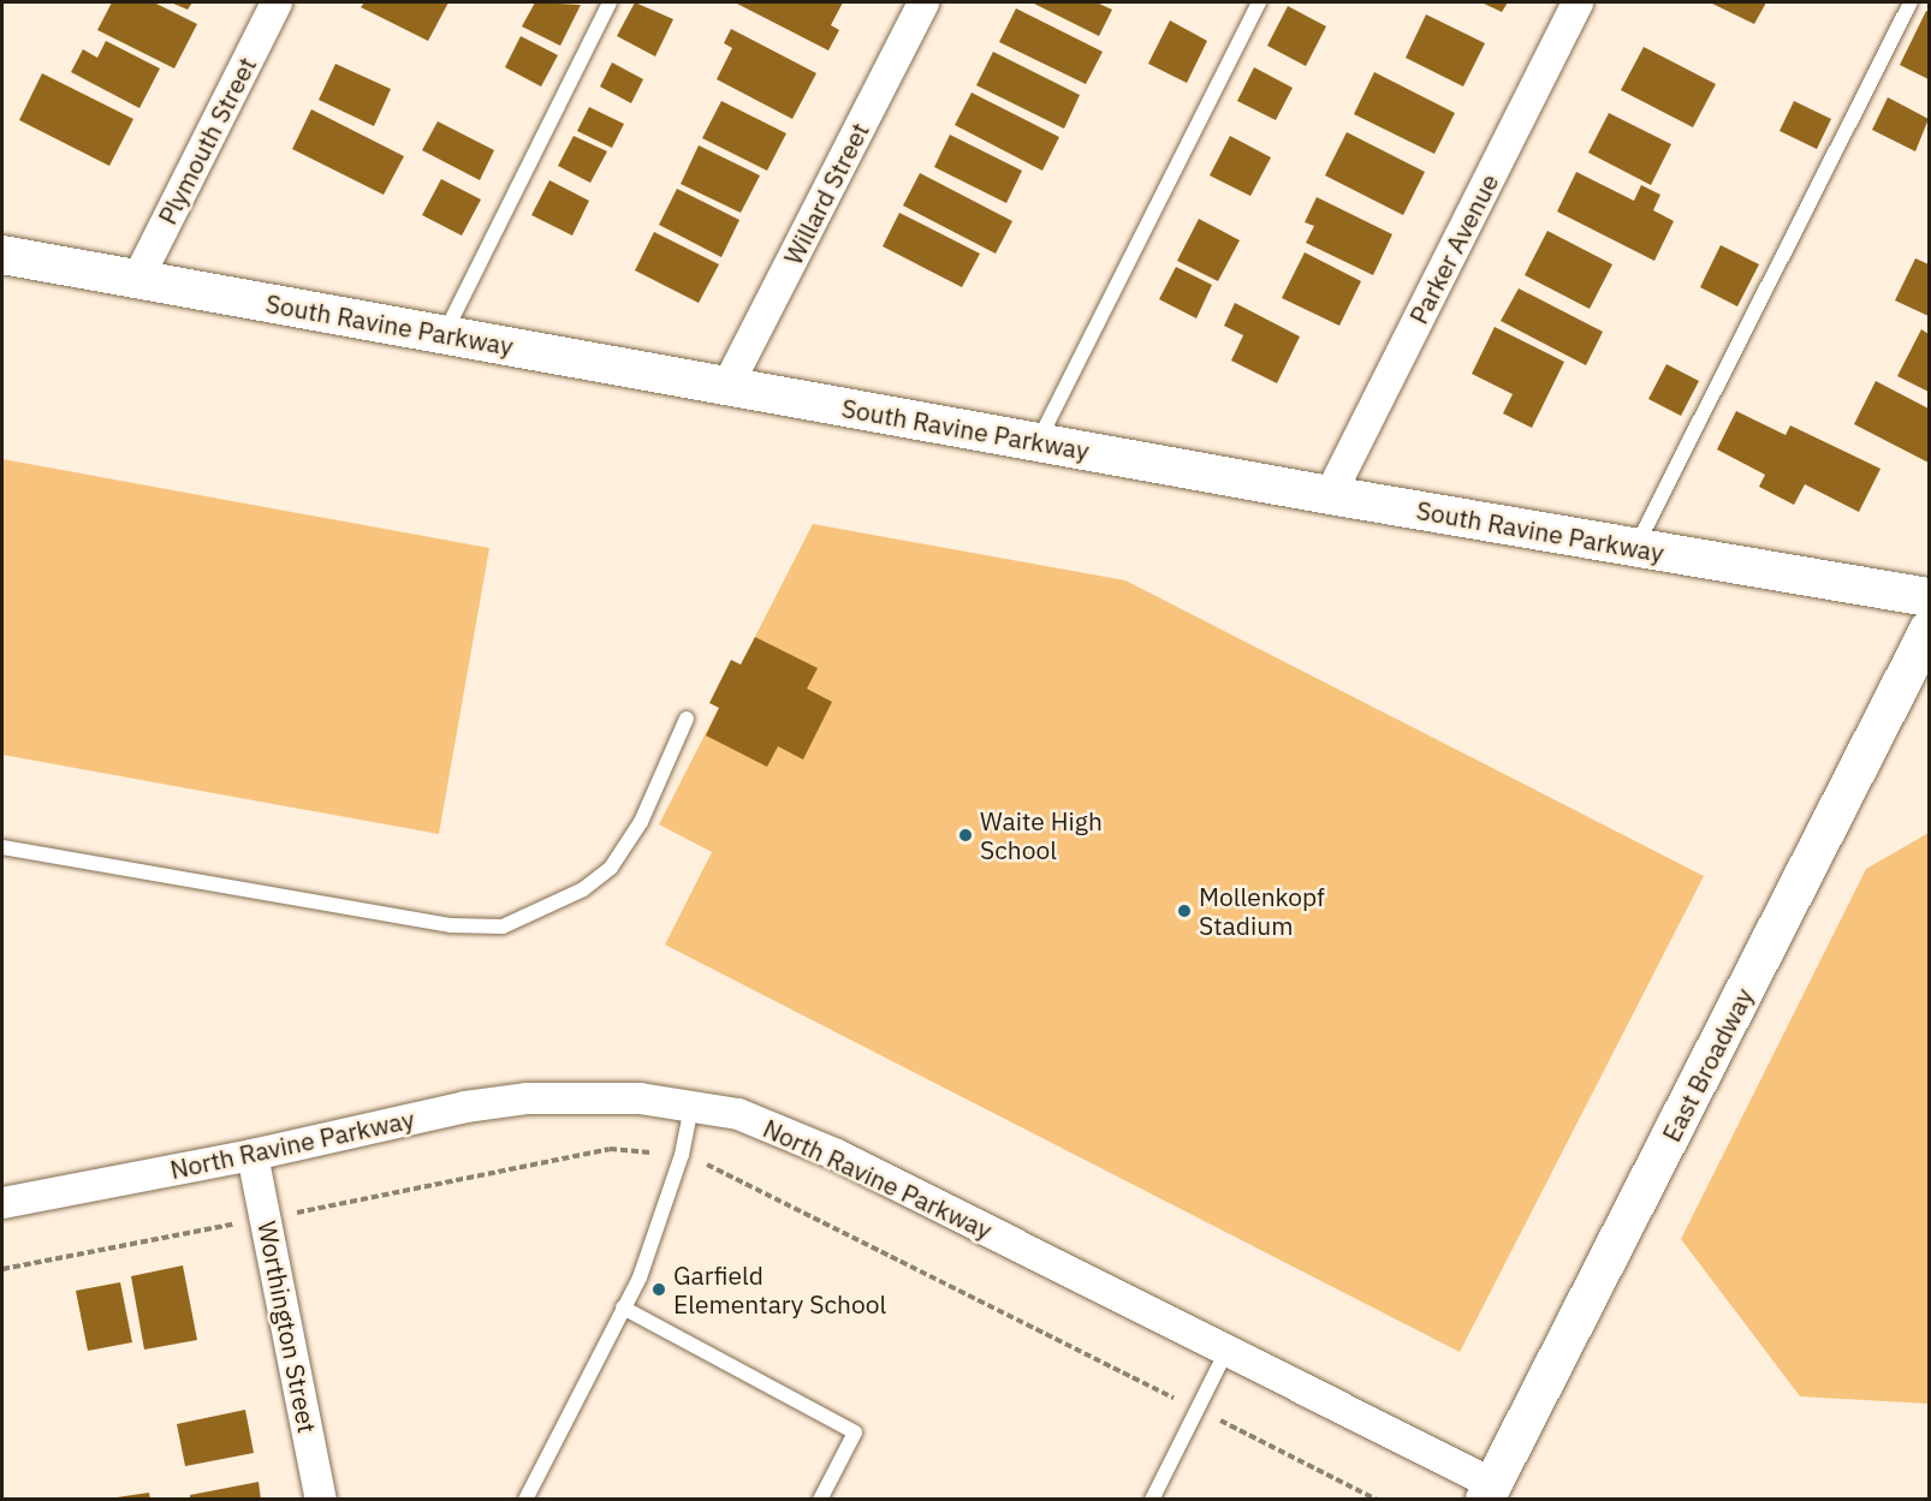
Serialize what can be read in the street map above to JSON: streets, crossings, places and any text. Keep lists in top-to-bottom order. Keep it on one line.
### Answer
{"streets":{"street":["Plymouth Street","Willard Street","Parker Avenue","South Ravine Parkway","East Broadway","North Ravine Parkway","Worthington Street"]},"crossings":[["Plymouth Street","South Ravine Parkway"],["Willard Street","South Ravine Parkway"],["Parker Avenue","South Ravine Parkway"],["East Broadway","North Ravine Parkway"],["North Ravine Parkway","Worthington Street"]],"places":["Waite High School","Mollenkopf Stadium","Garfield Elementary School"]}
